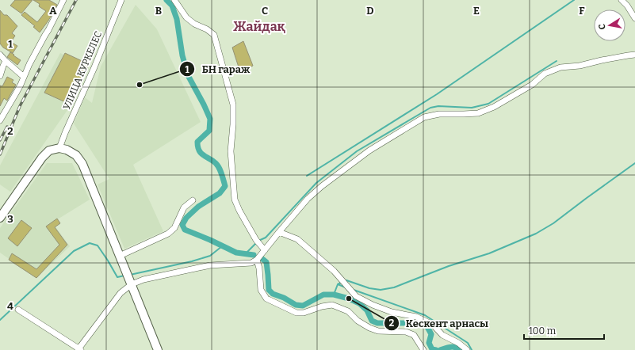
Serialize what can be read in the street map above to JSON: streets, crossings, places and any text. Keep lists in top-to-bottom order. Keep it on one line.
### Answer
{"streets":{"street":["УЛИЦА КУРКЕЛЕС"]},"districts":["Жайдақ"],"places":["БН гараж","Кескент арнасы"],"scale_bar":"100 m","north":"left","grid":{"columns":["A","B","C","D","E","F"],"rows":["1","2","3","4"]}}
